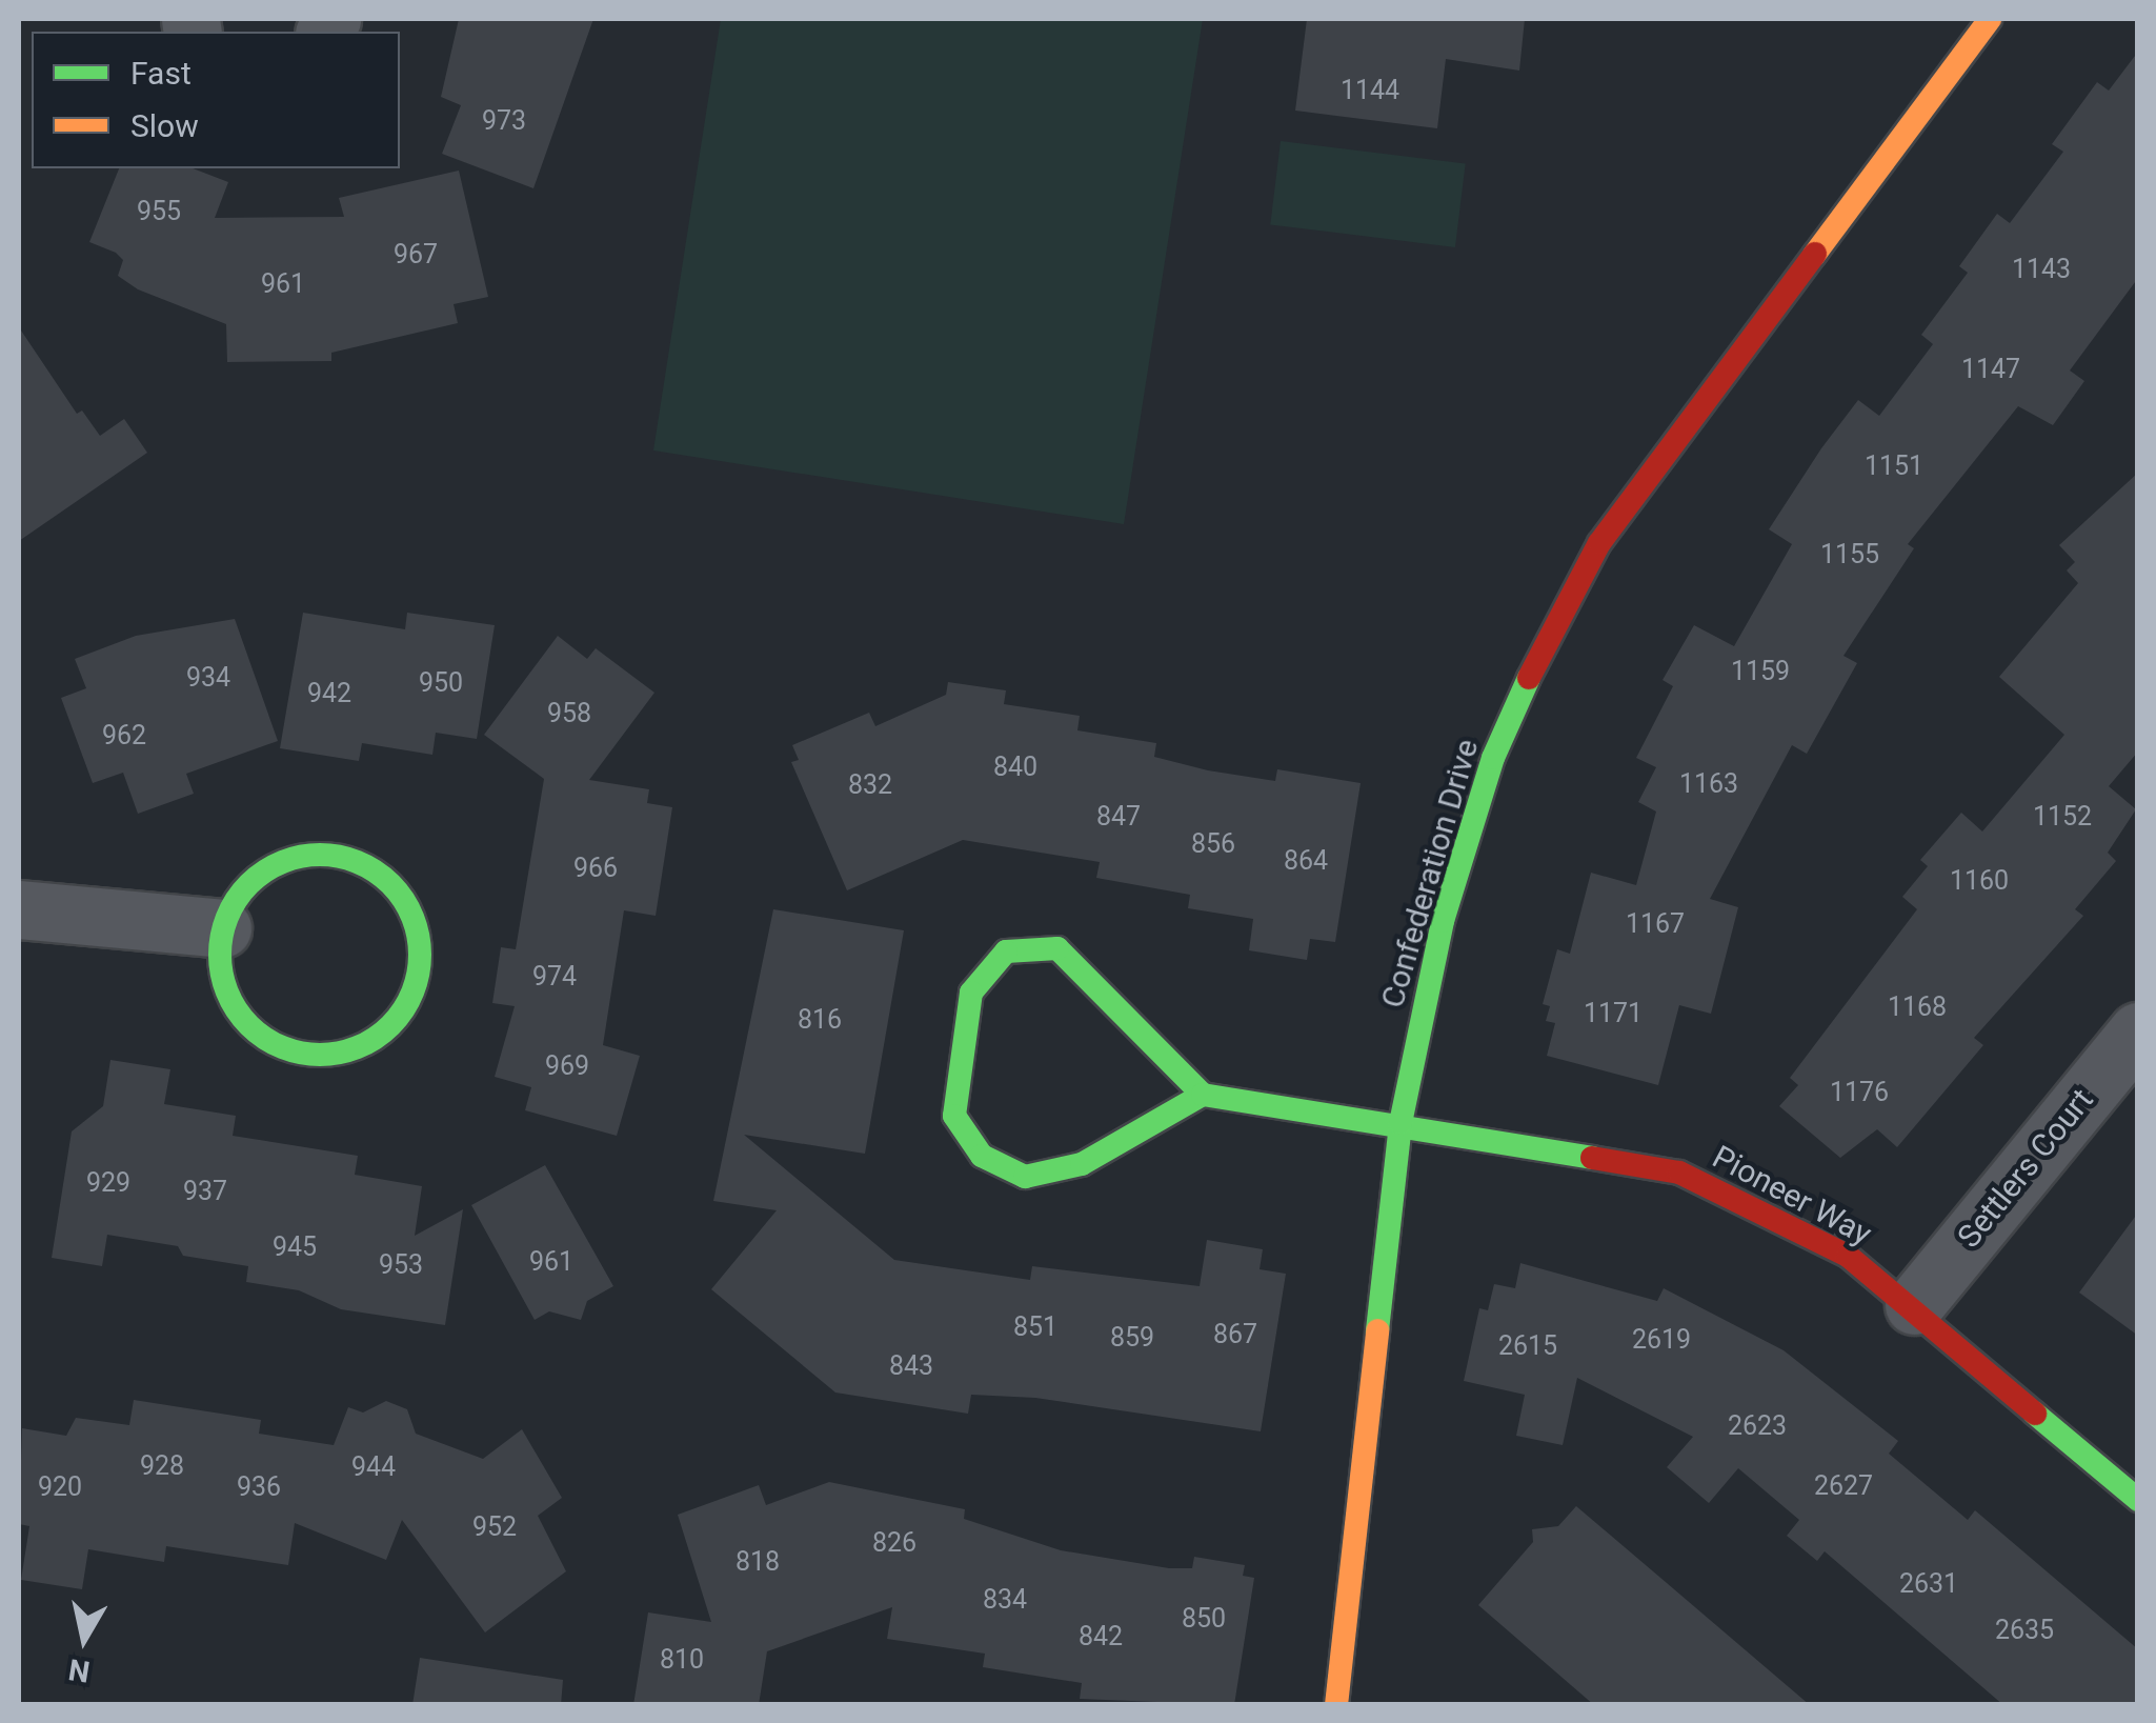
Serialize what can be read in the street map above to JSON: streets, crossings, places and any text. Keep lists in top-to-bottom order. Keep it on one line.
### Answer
{"streets":{"street":["Confederation Drive","Settlers Court","Pioneer Way"]},"crossings":[["Confederation Drive","Pioneer Way"],["Settlers Court","Pioneer Way"]],"house_numbers":["1144","973","955","967","1143","961","1147","1151","1155","1159","934","950","942","958","962","840","1163","832","847","1152","856","864","966","1160","1167","974","1168","1171","816","969","1176","929","937","945","961","953","851","867","859","2619","2615","843","2623","928","944","2627","920","936","952","826","818","2631","834","850","2635","842","810"],"legend":["Fast","Slow"],"north":"bottom"}
